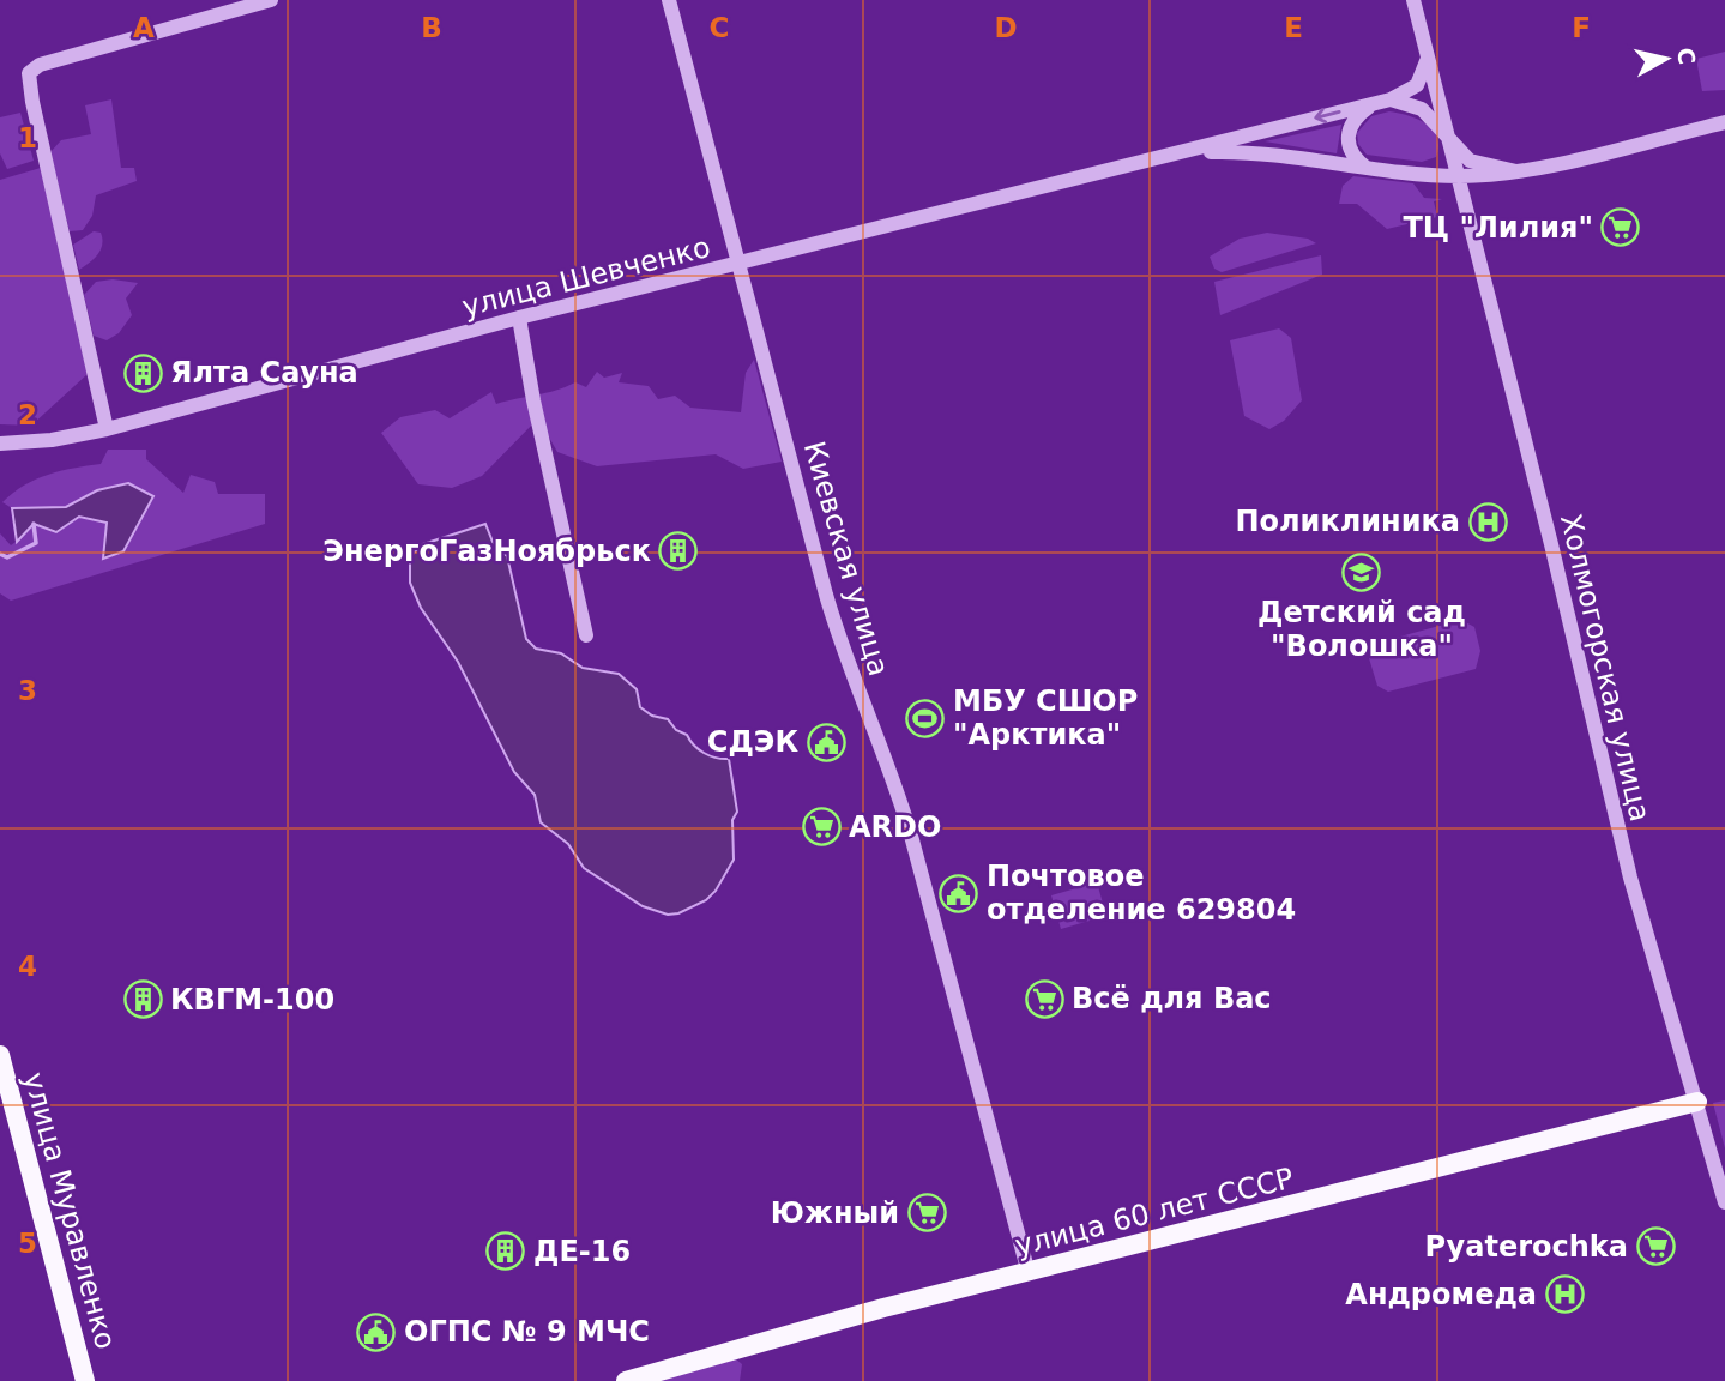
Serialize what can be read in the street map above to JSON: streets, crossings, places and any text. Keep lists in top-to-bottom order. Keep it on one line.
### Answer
{"streets":{"main road":["улица Муравленко","улица 60 лет СССР"],"street":["улица Шевченко","Киевская улица","Холмогорская улица"]},"crossings":[["улица Шевченко","Киевская улица"],["Киевская улица","улица 60 лет СССР"],["Холмогорская улица","улица 60 лет СССР"]],"places":{"supermarket":["ТЦ \"Лилия\"","ARDO","Всё для Вас","Южный","Pyaterochka"],"building":["Ялта Сауна","ЭнергоГазНоябрьск","КВГМ-100","ДЕ-16"],"hospital":["Поликлиника","Андромеда"],"school or university":["Детский сад \"Волошка\""],"sports":["МБУ СШОР \"Арктика\""],"public building":["СДЭК","Почтовое отделение 629804","ОГПС № 9 МЧС"]},"north":"right","grid":{"columns":["A","B","C","D","E","F"],"rows":["1","2","3","4","5"]}}
